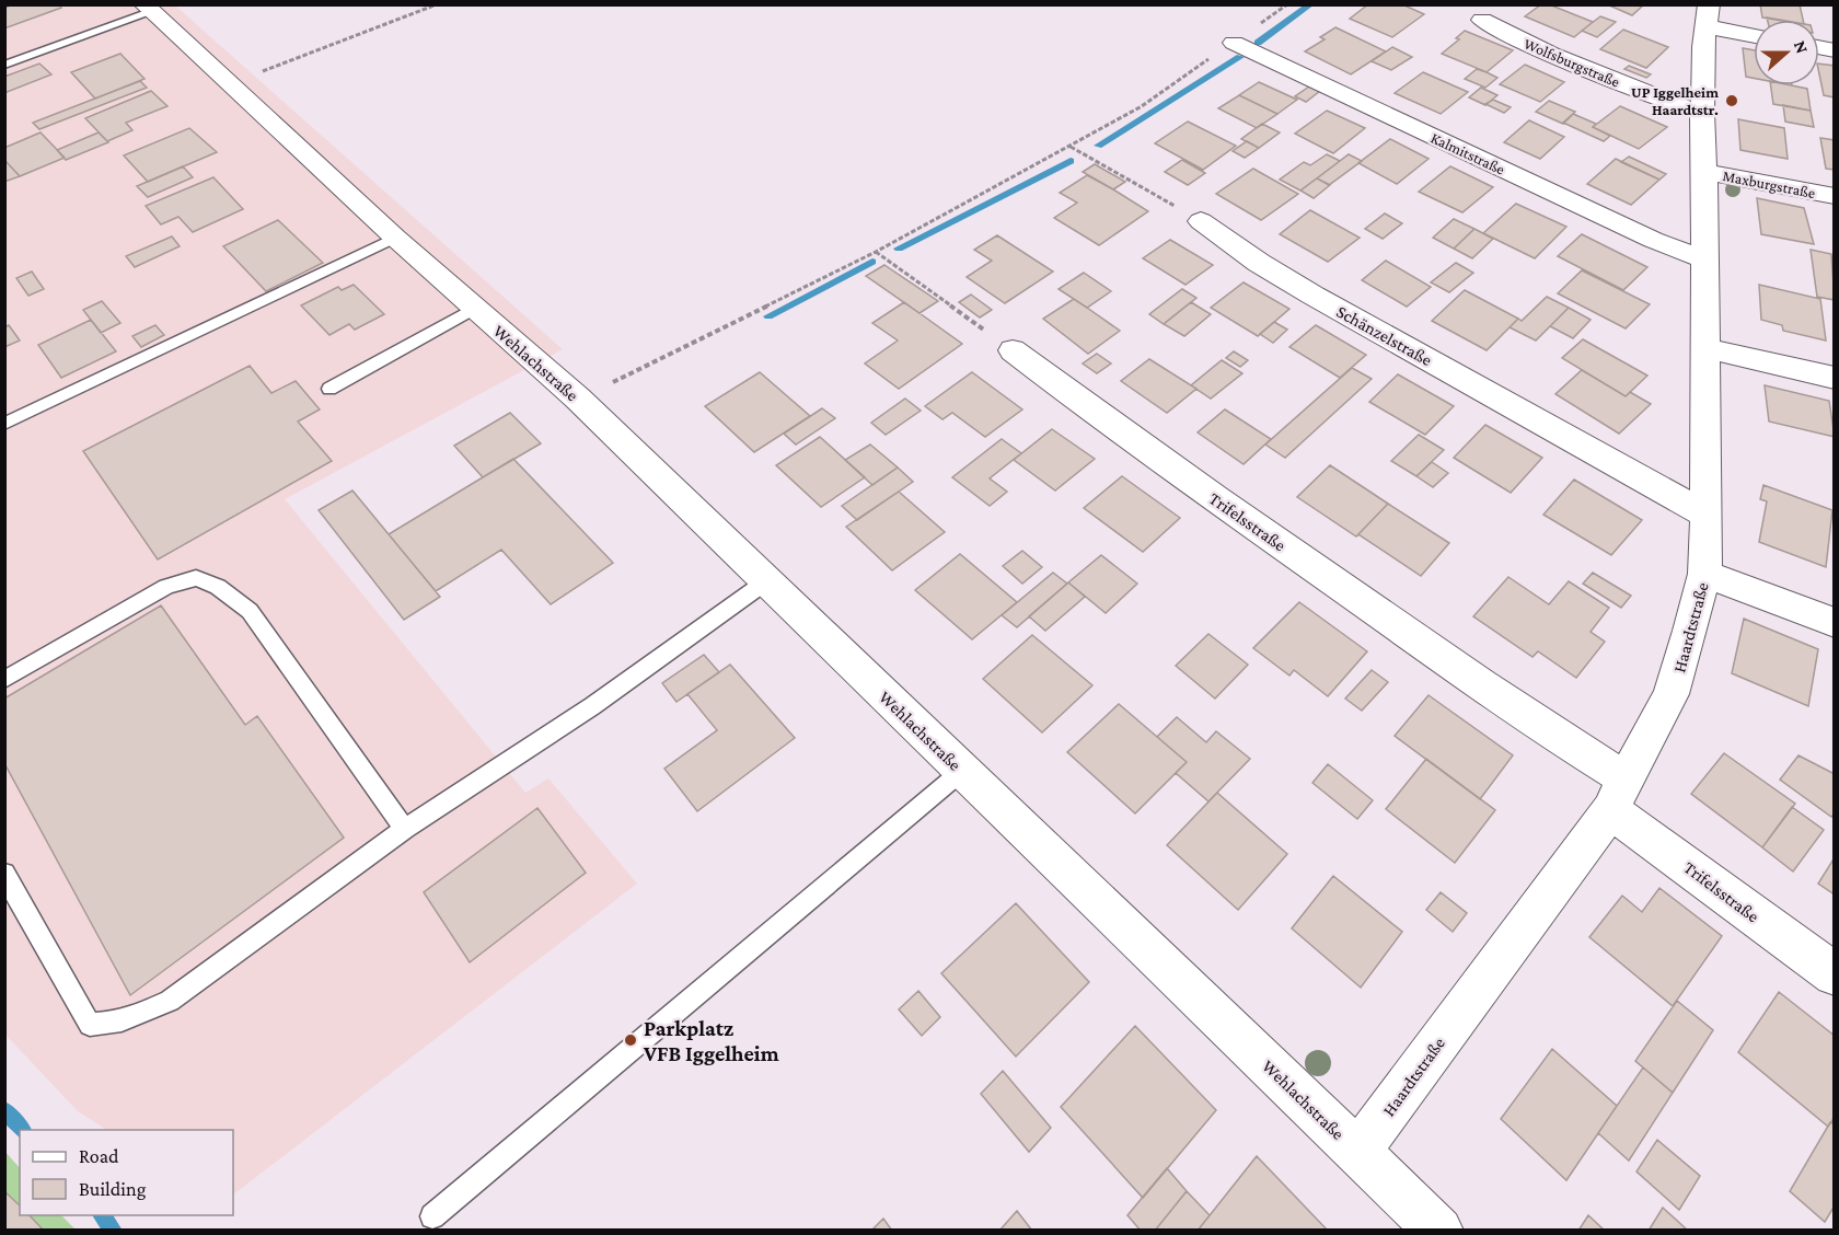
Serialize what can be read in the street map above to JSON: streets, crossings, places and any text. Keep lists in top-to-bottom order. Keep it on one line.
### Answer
{"streets":{"street":["Wolfsburgstraße","Kalmitstraße","Maxburgstraße","Schänzelstraße","Wehlachstraße","Trifelsstraße","Haardtstraße"]},"crossings":[["Wolfsburgstraße","Haardtstraße"],["Kalmitstraße","Haardtstraße"],["Maxburgstraße","Haardtstraße"],["Schänzelstraße","Haardtstraße"],["Wehlachstraße","Haardtstraße"],["Trifelsstraße","Haardtstraße"]],"places":["UP Iggelheim Haardtstr.","Parkplatz VFB Iggelheim"],"legend":["Road","Building"],"north":"right"}
